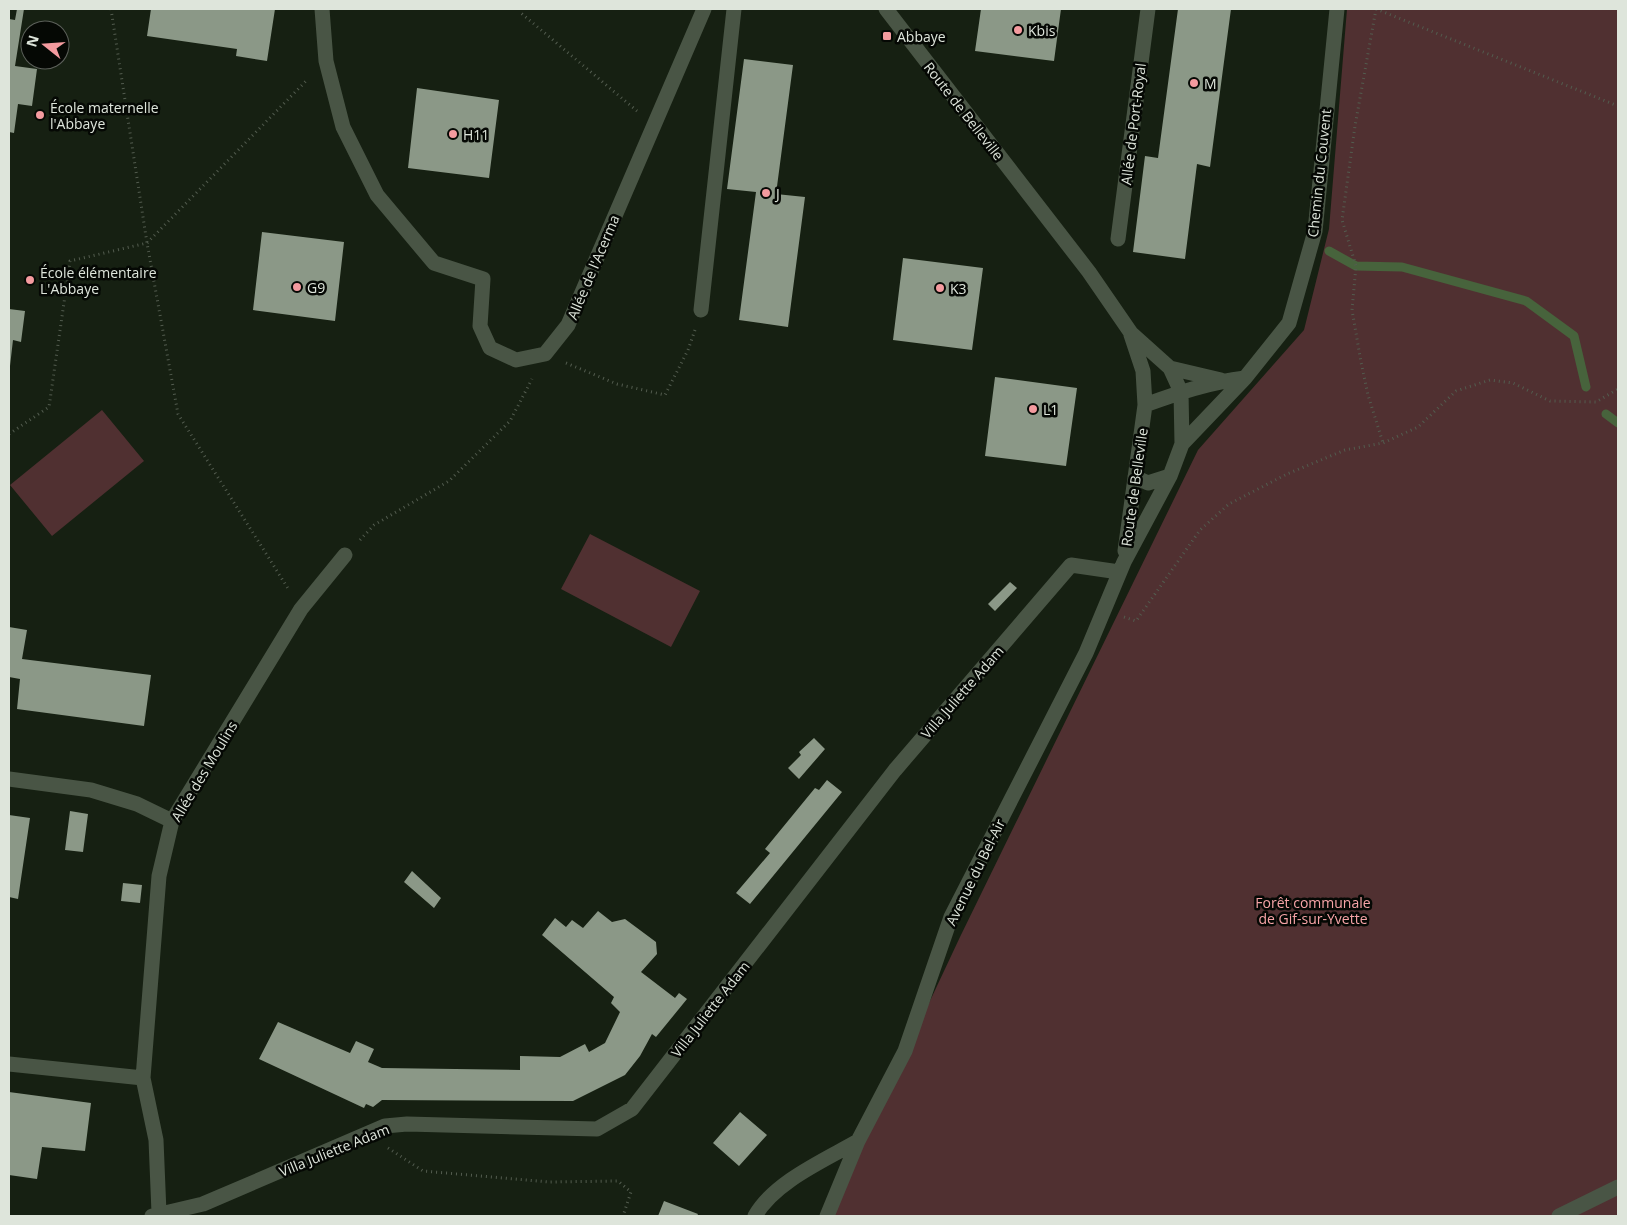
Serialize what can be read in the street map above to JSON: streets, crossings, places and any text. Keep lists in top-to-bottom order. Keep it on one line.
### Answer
{"streets":{"street":["Route de Belleville","Allée de Port-Royal","Chemin du Couvent","Allée de l'Acerma","Villa Juliette Adam","Allée des Moulins","Avenue du Bel-Air"]},"crossings":[["Route de Belleville","Chemin du Couvent"],["Route de Belleville","Villa Juliette Adam"],["Route de Belleville","Avenue du Bel-Air"],["Villa Juliette Adam","Allée des Moulins"],["Villa Juliette Adam","Avenue du Bel-Air"]],"parks":["Forêt communale de Gif-sur-Yvette"],"places":{"other":["Kbis","M","École maternelle l'Abbaye","H11","J","École élémentaire L'Abbaye","G9","K3","L1"],"transit":["Abbaye"]},"north":"left"}
